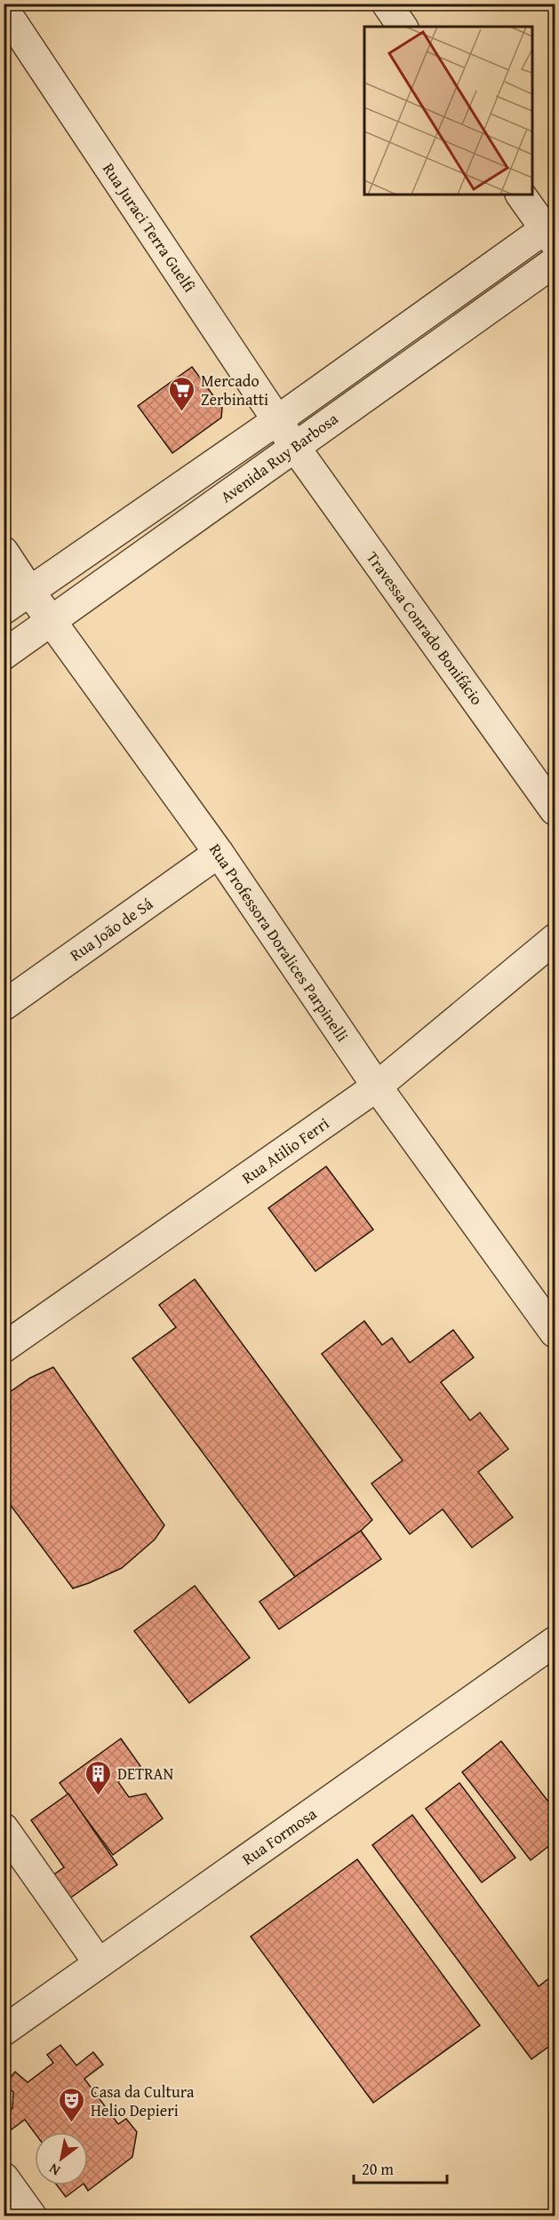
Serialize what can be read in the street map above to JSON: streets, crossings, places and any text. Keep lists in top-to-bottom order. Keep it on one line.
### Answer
{"streets":{"street":["Rua Juraci Terra Guelfi","Avenida Ruy Barbosa","Travessa Conrado Bonifácio","Rua João de Sá","Rua Professora Doralices Parpinelli","Rua Atilio Ferri","Rua Formosa"]},"crossings":[["Rua Juraci Terra Guelfi","Avenida Ruy Barbosa"],["Rua Juraci Terra Guelfi","Travessa Conrado Bonifácio"],["Avenida Ruy Barbosa","Travessa Conrado Bonifácio"],["Avenida Ruy Barbosa","Rua Professora Doralices Parpinelli"],["Rua João de Sá","Rua Professora Doralices Parpinelli"],["Rua Professora Doralices Parpinelli","Rua Atilio Ferri"]],"places":{"supermarket":["Mercado Zerbinatti"],"building":["DETRAN"],"theatre":["Casa da Cultura Helio Depieri"]},"scale_bar":"20 m","north":"bottom left"}
